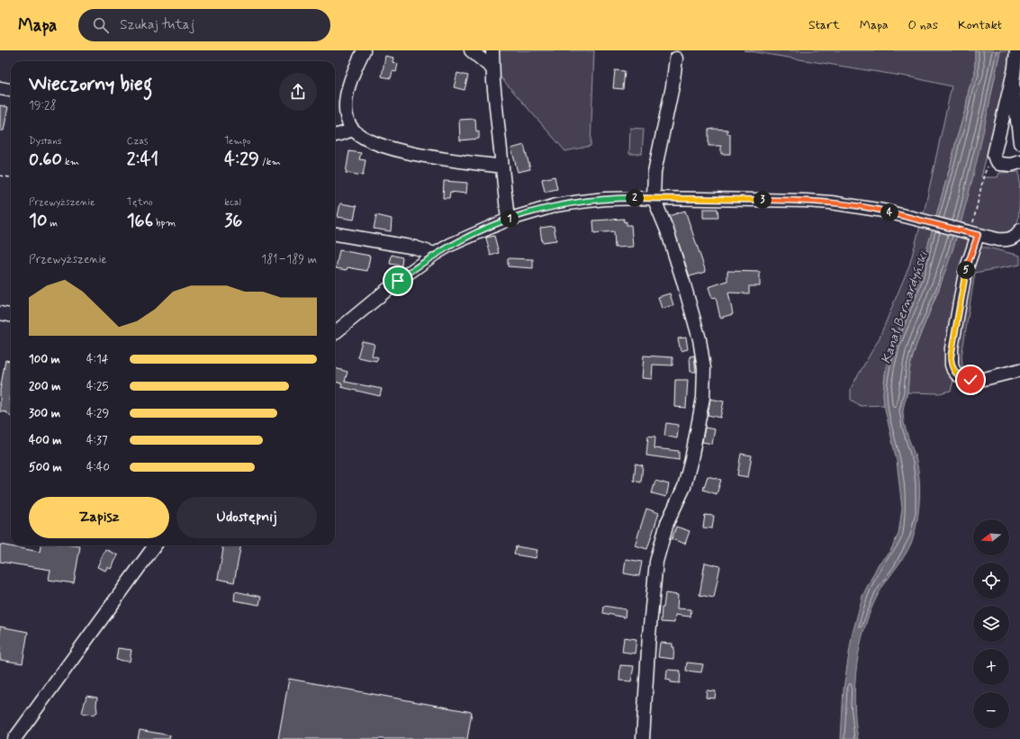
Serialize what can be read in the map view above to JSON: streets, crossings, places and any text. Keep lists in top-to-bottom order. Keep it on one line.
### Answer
{"water":["Kanał Bernardyński"],"north":"left","page":{"header":"Mapa","search":"Szukaj tutaj","nav":["Start","Mapa","O nas","Kontakt"],"heading":["Wieczorny bieg","19:28"],"stats":[["Dystans","0.60 km"],["Czas","2:41"],["Tempo","4:29 /km"],["Przewyższenie","10 m"],["Tętno","166 bpm"],["kcal","36"]],"pins":["2","3","4","1","5"],"chart":["Przewyższenie","181–189 m"],"list":[{"name":"100 m","note":"4:14"},{"name":"200 m","note":"4:25"},{"name":"300 m","note":"4:29"},{"name":"400 m","note":"4:37"},{"name":"500 m","note":"4:40"}],"buttons":["Zapisz","Udostępnij"],"map_buttons":["+","−"]}}
